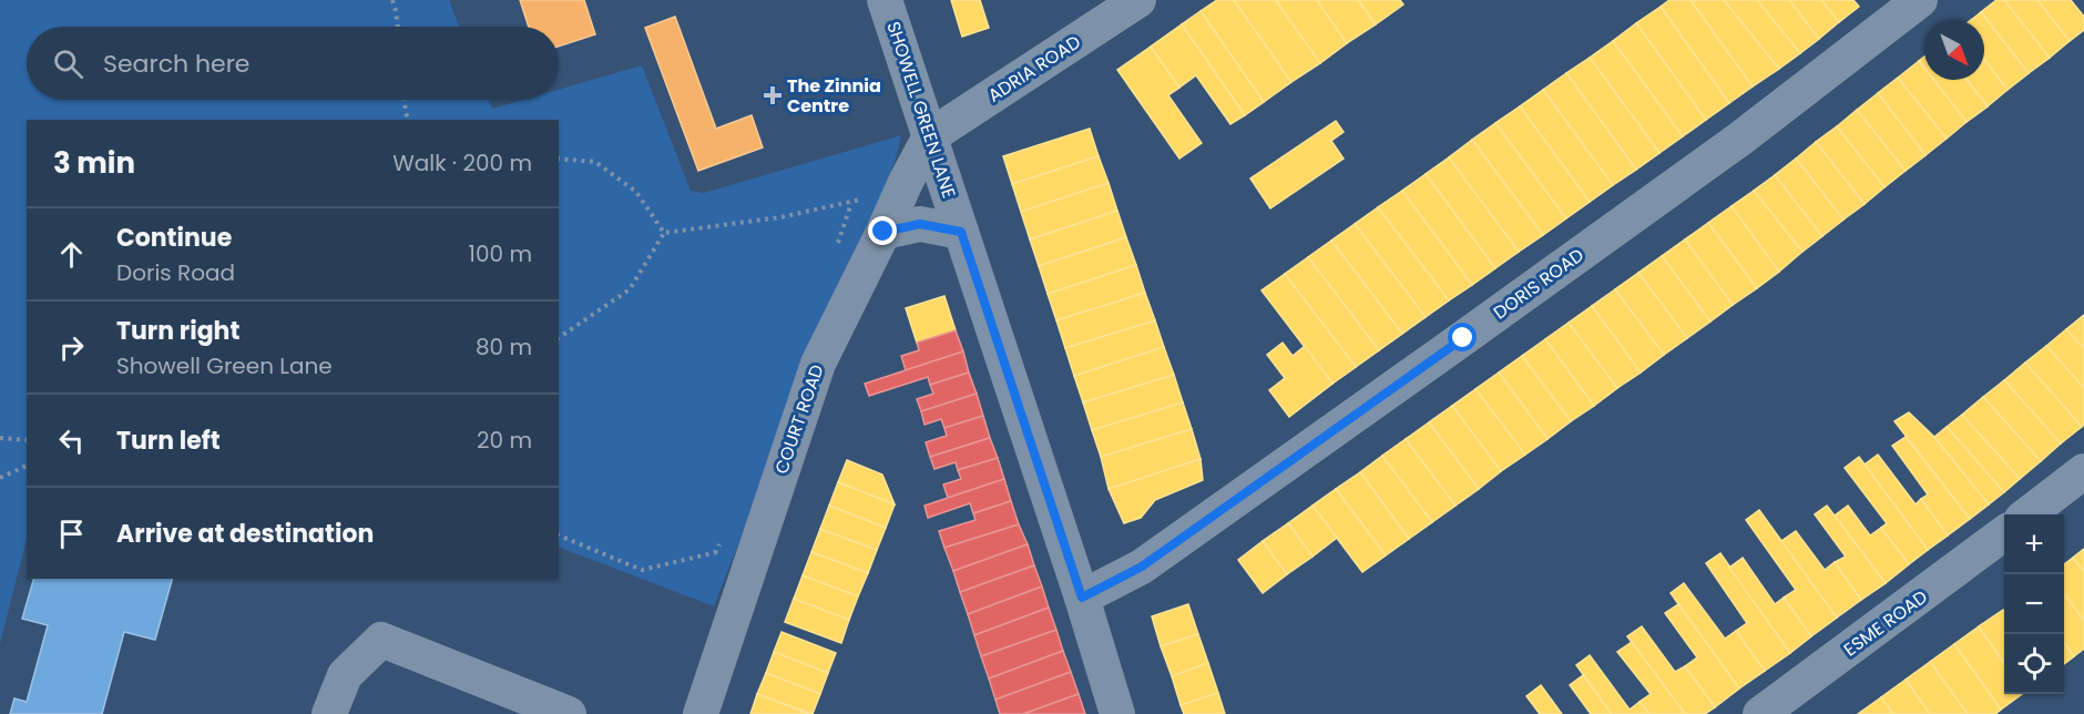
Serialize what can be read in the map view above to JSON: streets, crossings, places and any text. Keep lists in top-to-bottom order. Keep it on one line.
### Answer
{"streets":{"street":["ADRIA ROAD","SHOWELL GREEN LANE","DORIS ROAD","COURT ROAD","ESME ROAD"]},"crossings":[["ADRIA ROAD","SHOWELL GREEN LANE"],["ADRIA ROAD","COURT ROAD"],["SHOWELL GREEN LANE","DORIS ROAD"],["SHOWELL GREEN LANE","COURT ROAD"]],"places":{"health":["The Zinnia Centre"]},"north":"bottom right","page":{"search":"Search here","heading":["3 min","Walk · 200 m"],"list":[["Continue","Doris Road","100 m"],["Turn right","Showell Green Lane","80 m"],["Turn left","20 m"],"Arrive at destination"],"map_buttons":["+","−"]}}
